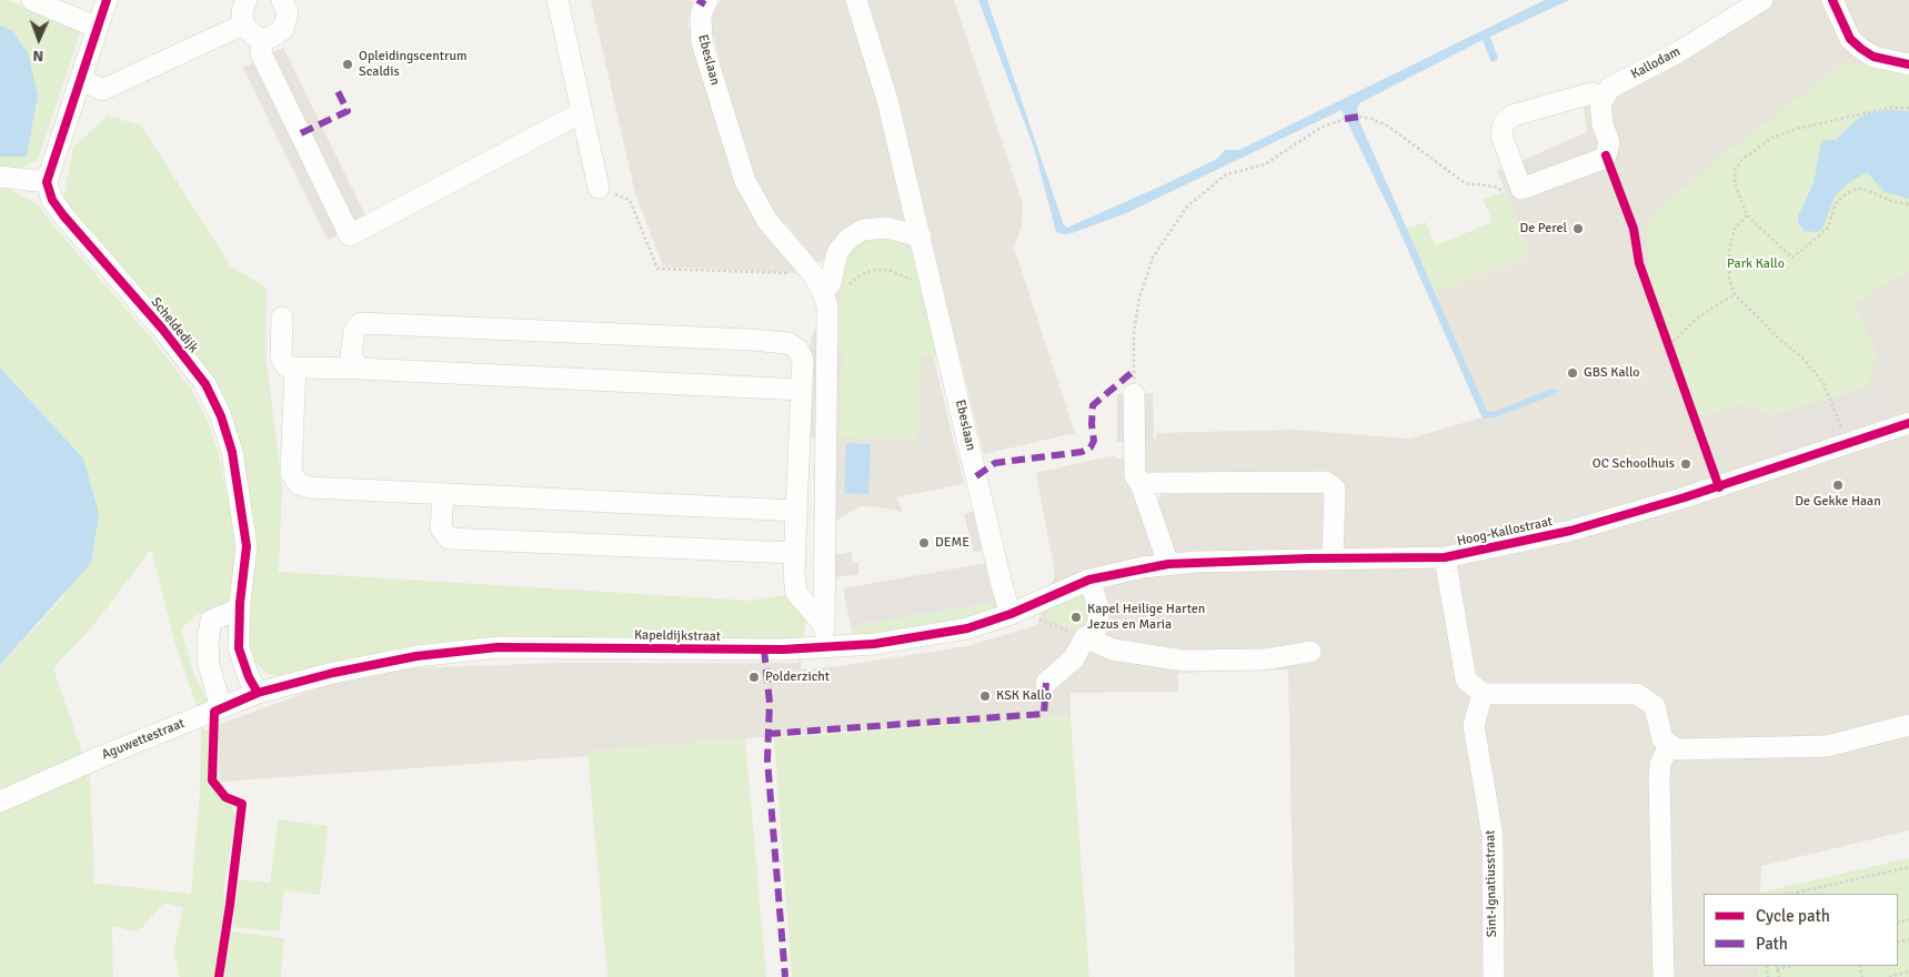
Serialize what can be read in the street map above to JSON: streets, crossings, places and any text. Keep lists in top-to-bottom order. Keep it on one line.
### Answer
{"streets":{"street":["Ebeslaan","Kallodam","Scheldedijk","Hoog-Kallostraat","Kapeldijkstraat","Aguwettestraat","Sint-Ignatiusstraat"]},"crossings":[["Ebeslaan","Kapeldijkstraat"],["Scheldedijk","Kapeldijkstraat"],["Scheldedijk","Aguwettestraat"],["Hoog-Kallostraat","Kapeldijkstraat"],["Kapeldijkstraat","Aguwettestraat"]],"parks":["Park Kallo"],"places":["Opleidingscentrum Scaldis","De Perel","GBS Kallo","OC Schoolhuis","De Gekke Haan","DEME","Kapel Heilige Harten Jezus en Maria","Polderzicht","KSK Kallo"],"legend":["Cycle path","Path"],"north":"bottom"}
